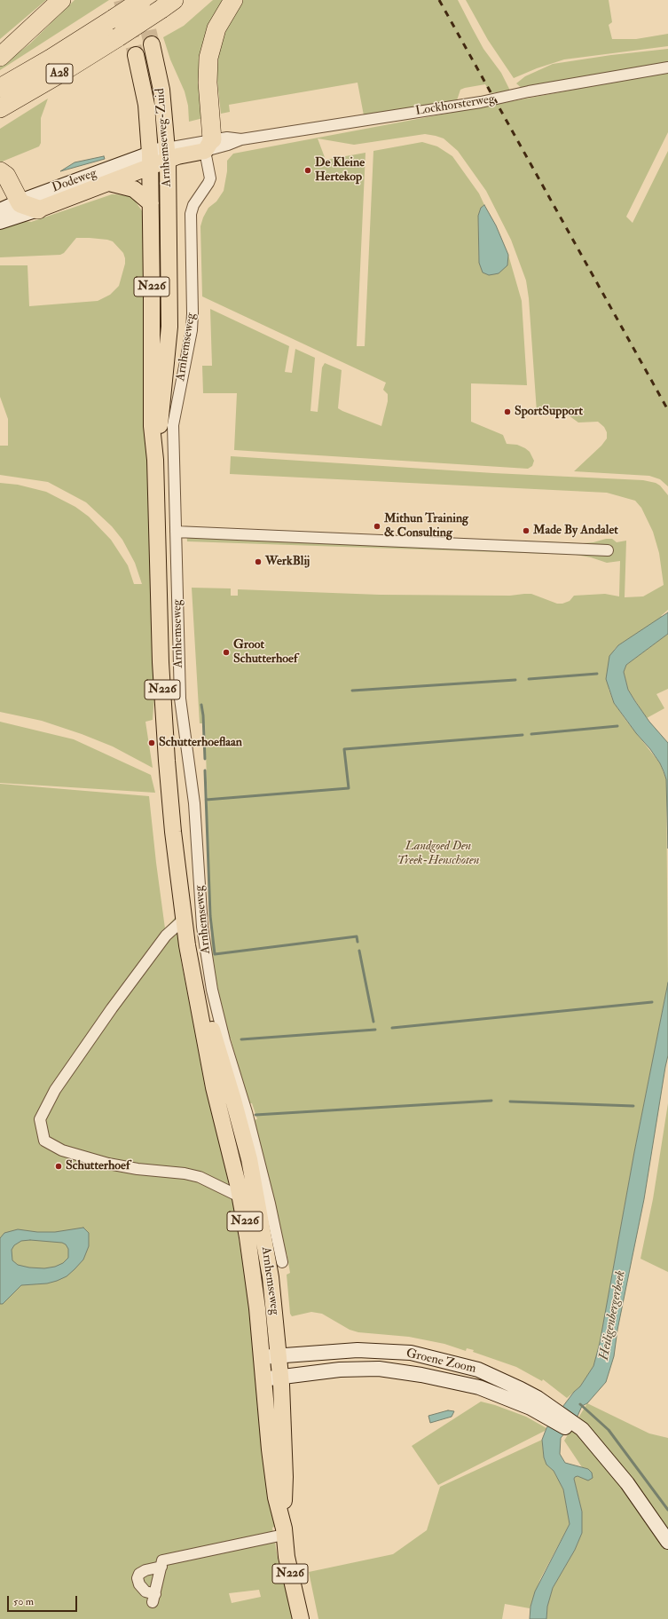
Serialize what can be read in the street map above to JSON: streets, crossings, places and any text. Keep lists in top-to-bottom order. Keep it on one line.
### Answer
{"streets":{"highway":["A28"],"main road":["Lockhorsterweg","Arnhemseweg-Zuid","Dodeweg","N226","Arnhemseweg","Groene Zoom"]},"crossings":[["Lockhorsterweg","Arnhemseweg-Zuid"],["Lockhorsterweg","Dodeweg"],["Lockhorsterweg","Arnhemseweg"],["Arnhemseweg-Zuid","Dodeweg"],["Arnhemseweg-Zuid","Arnhemseweg"],["Arnhemseweg","Groene Zoom"]],"water":["Heiligenbergerbeek"],"parks":["Landgoed Den Treek-Henschoten"],"places":["De Kleine Hertekop","SportSupport","Mithun Training & Consulting","Made By Andalet","WerkBlij","Groot Schutterhoef","Schutterhoeflaan","Schutterhoef"],"scale_bar":"50 m"}
